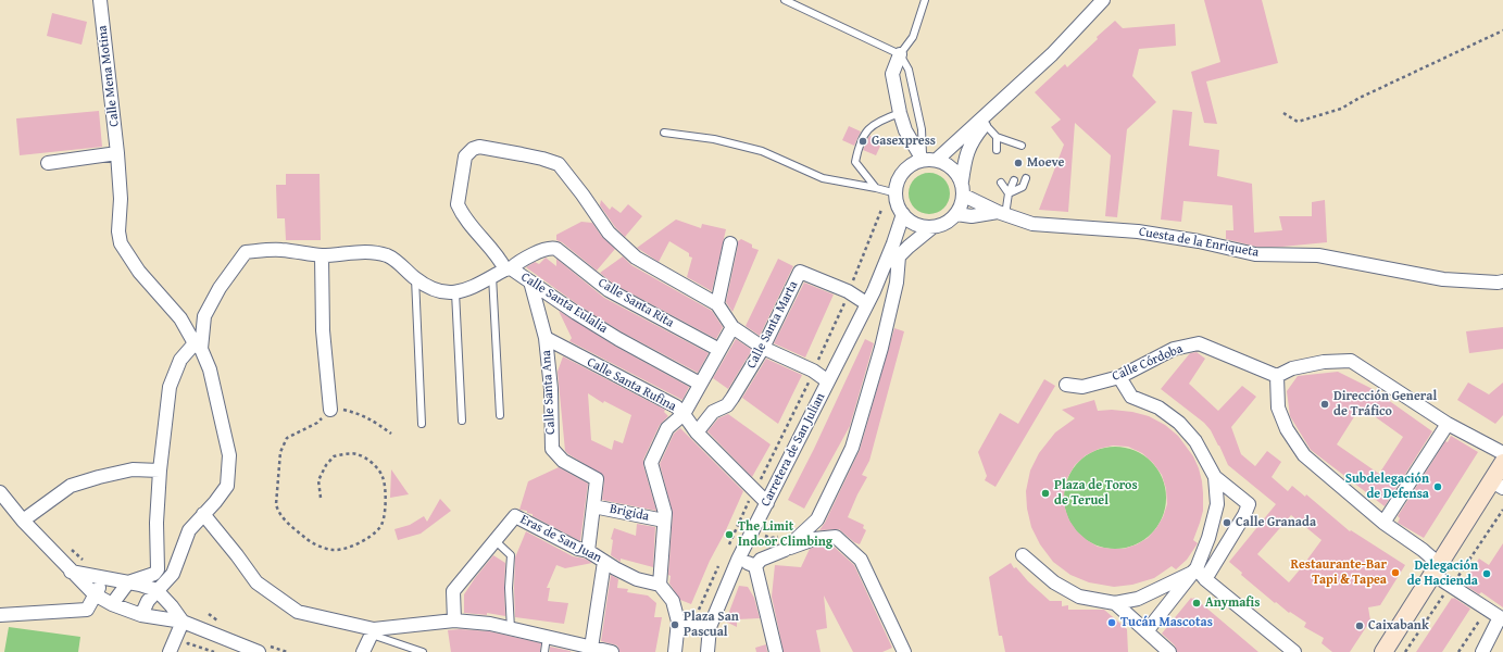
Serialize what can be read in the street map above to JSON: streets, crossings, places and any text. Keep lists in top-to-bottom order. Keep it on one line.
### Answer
{"streets":{"street":["Calle Mena Motina","Cuesta de la Enriqueta","Calle Santa Eulalia","Calle Santa Rita","Calle Santa Marta","Calle Córdoba","Calle Santa Rufina","Calle Santa Ana","Carretera de San Julian","Brigida","Eras de San Juan"]},"crossings":[["Cuesta de la Enriqueta","Carretera de San Julian"],["Calle Santa Eulalia","Calle Santa Rita"],["Calle Santa Marta","Calle Santa Rufina"],["Calle Santa Marta","Carretera de San Julian"],["Calle Santa Rufina","Calle Santa Ana"],["Calle Santa Rufina","Carretera de San Julian"],["Calle Santa Ana","Brigida"],["Calle Santa Ana","Eras de San Juan"]],"places":["Gasexpress","Moeve","Dirección General de Tráfico","Subdelegación de Defensa","Plaza de Toros de Teruel","Calle Granada","The Limit Indoor Climbing","Restaurante-Bar Tapi & Tapea","Delegación de Hacienda","Anymafis","Tucán Mascotas","Plaza San Pascual","Caixabank"]}
